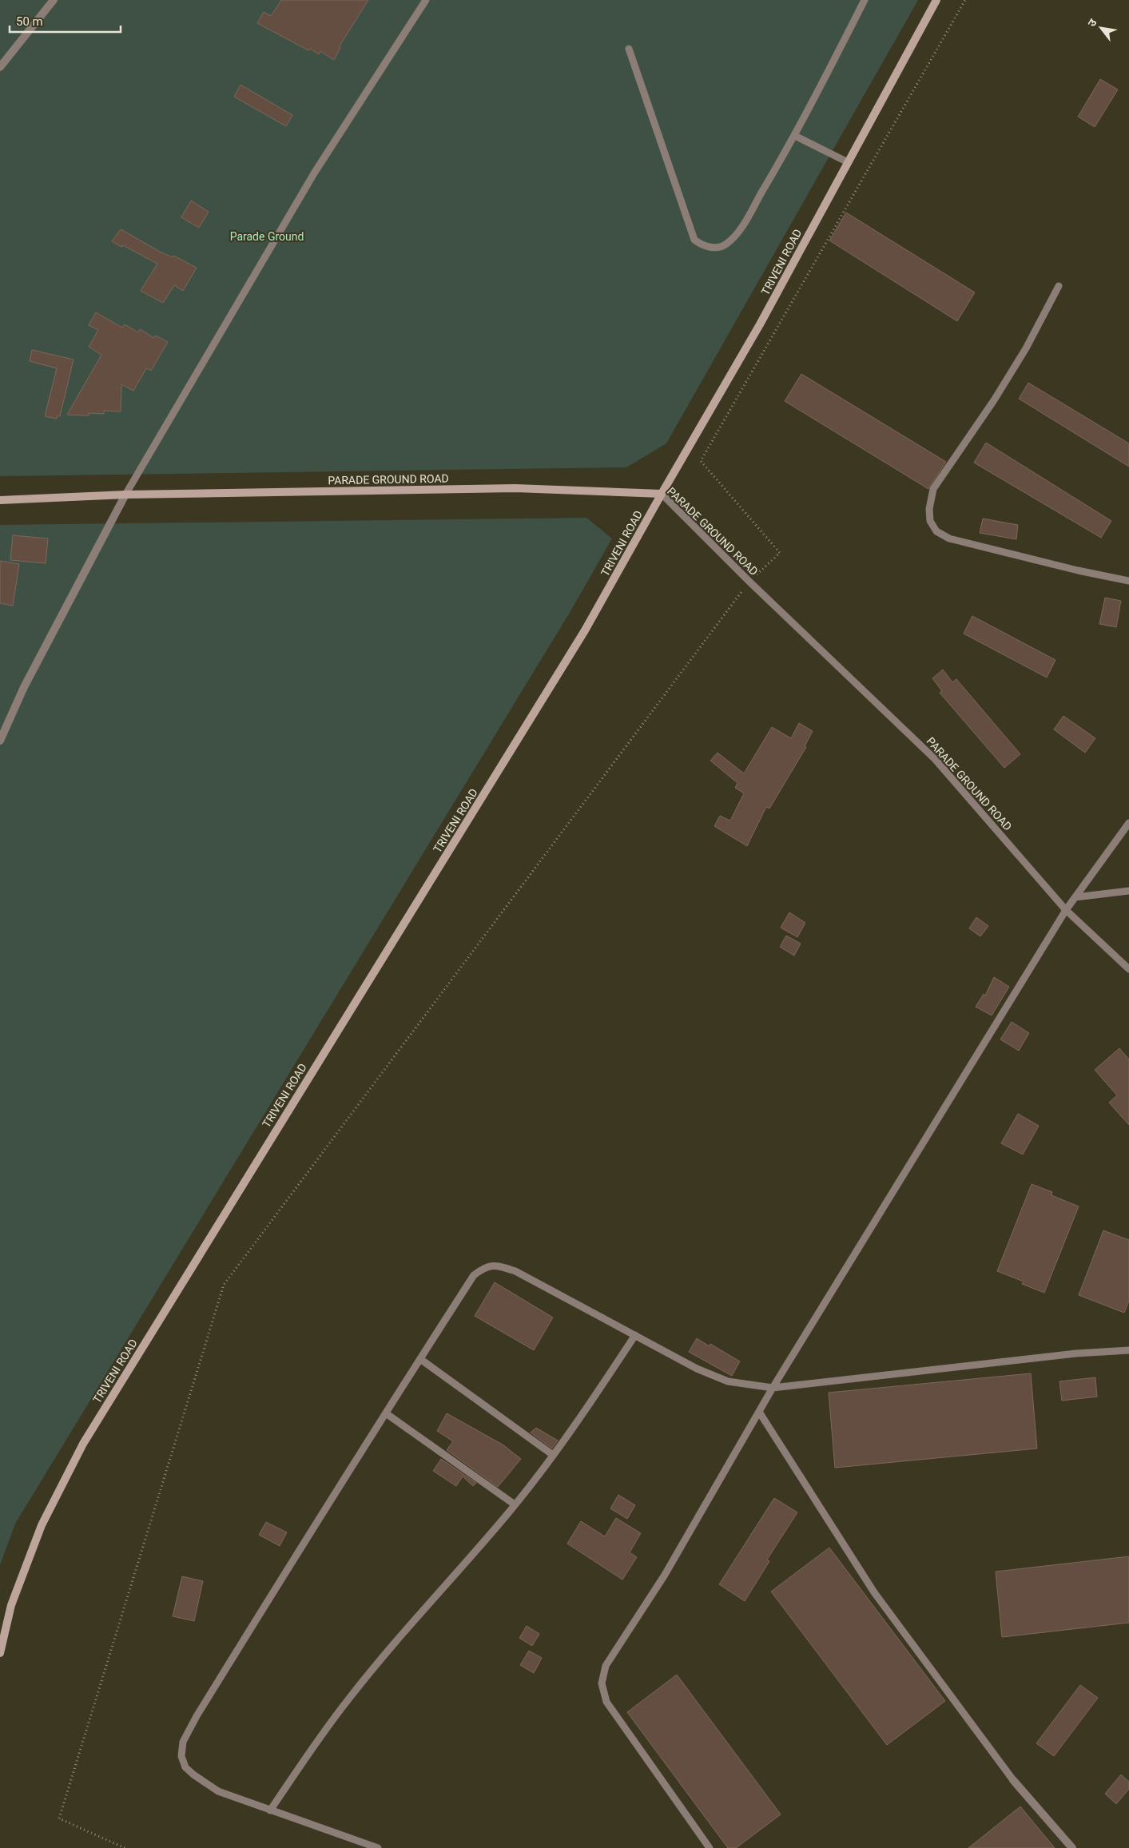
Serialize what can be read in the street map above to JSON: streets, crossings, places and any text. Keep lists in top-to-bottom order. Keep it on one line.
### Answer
{"streets":{"main road":["TRIVENI ROAD","PARADE GROUND ROAD"]},"crossings":[["TRIVENI ROAD","PARADE GROUND ROAD"]],"parks":["Parade Ground"],"scale_bar":"50 m","north":"top left"}
